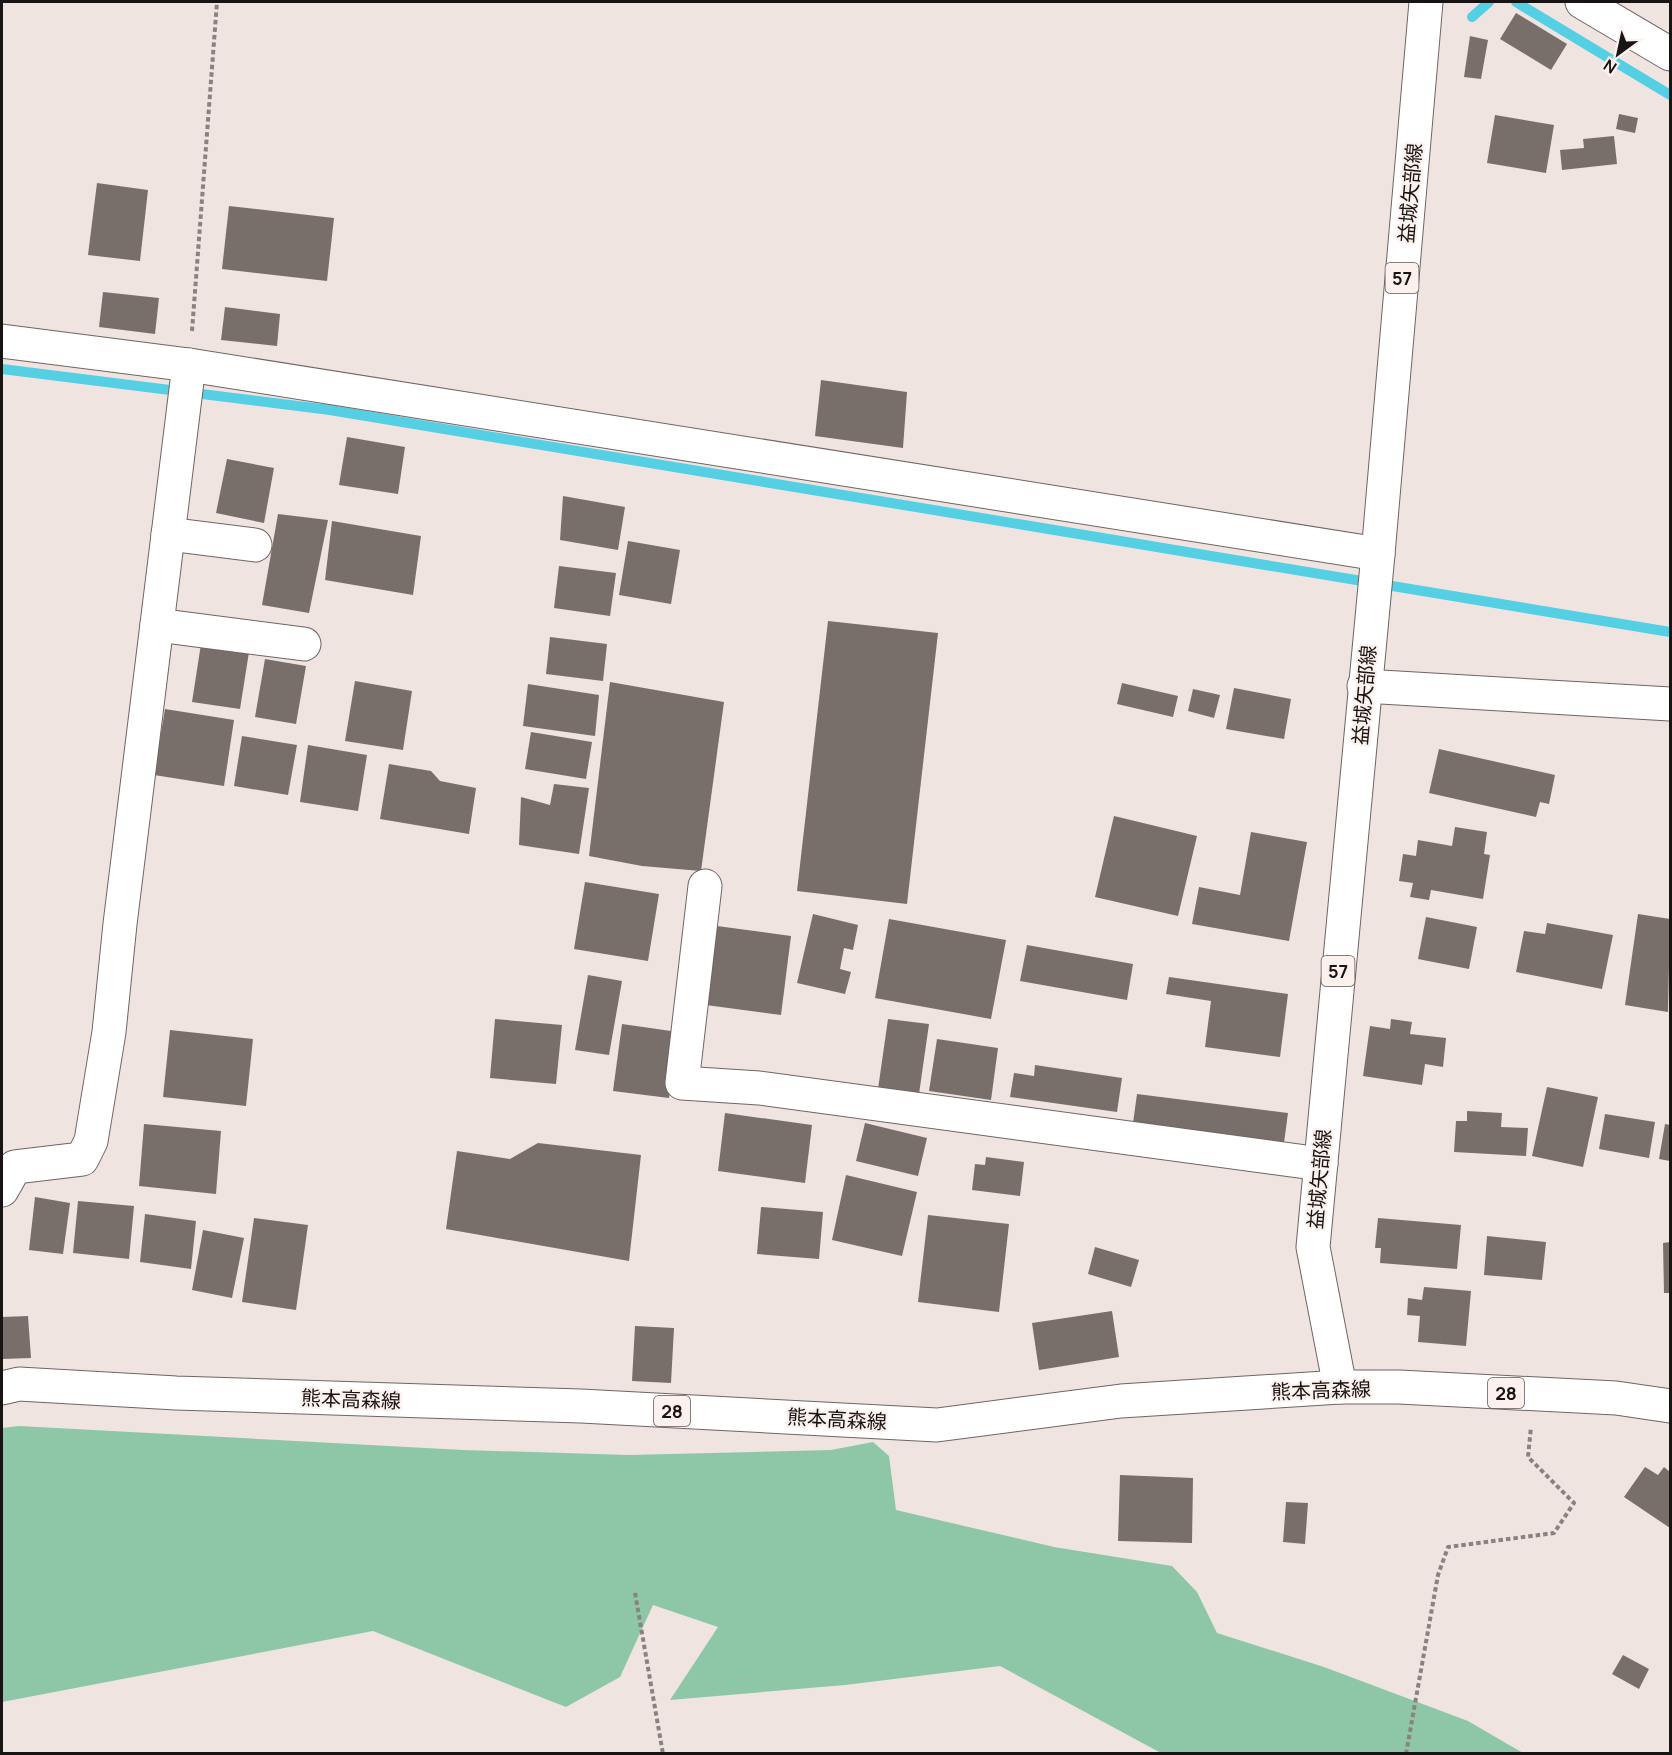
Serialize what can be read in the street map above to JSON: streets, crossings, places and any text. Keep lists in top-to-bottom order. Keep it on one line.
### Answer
{"streets":{"street":["益城矢部線","57","熊本高森線","28"]},"crossings":[["益城矢部線","熊本高森線"]],"north":"bottom left"}
